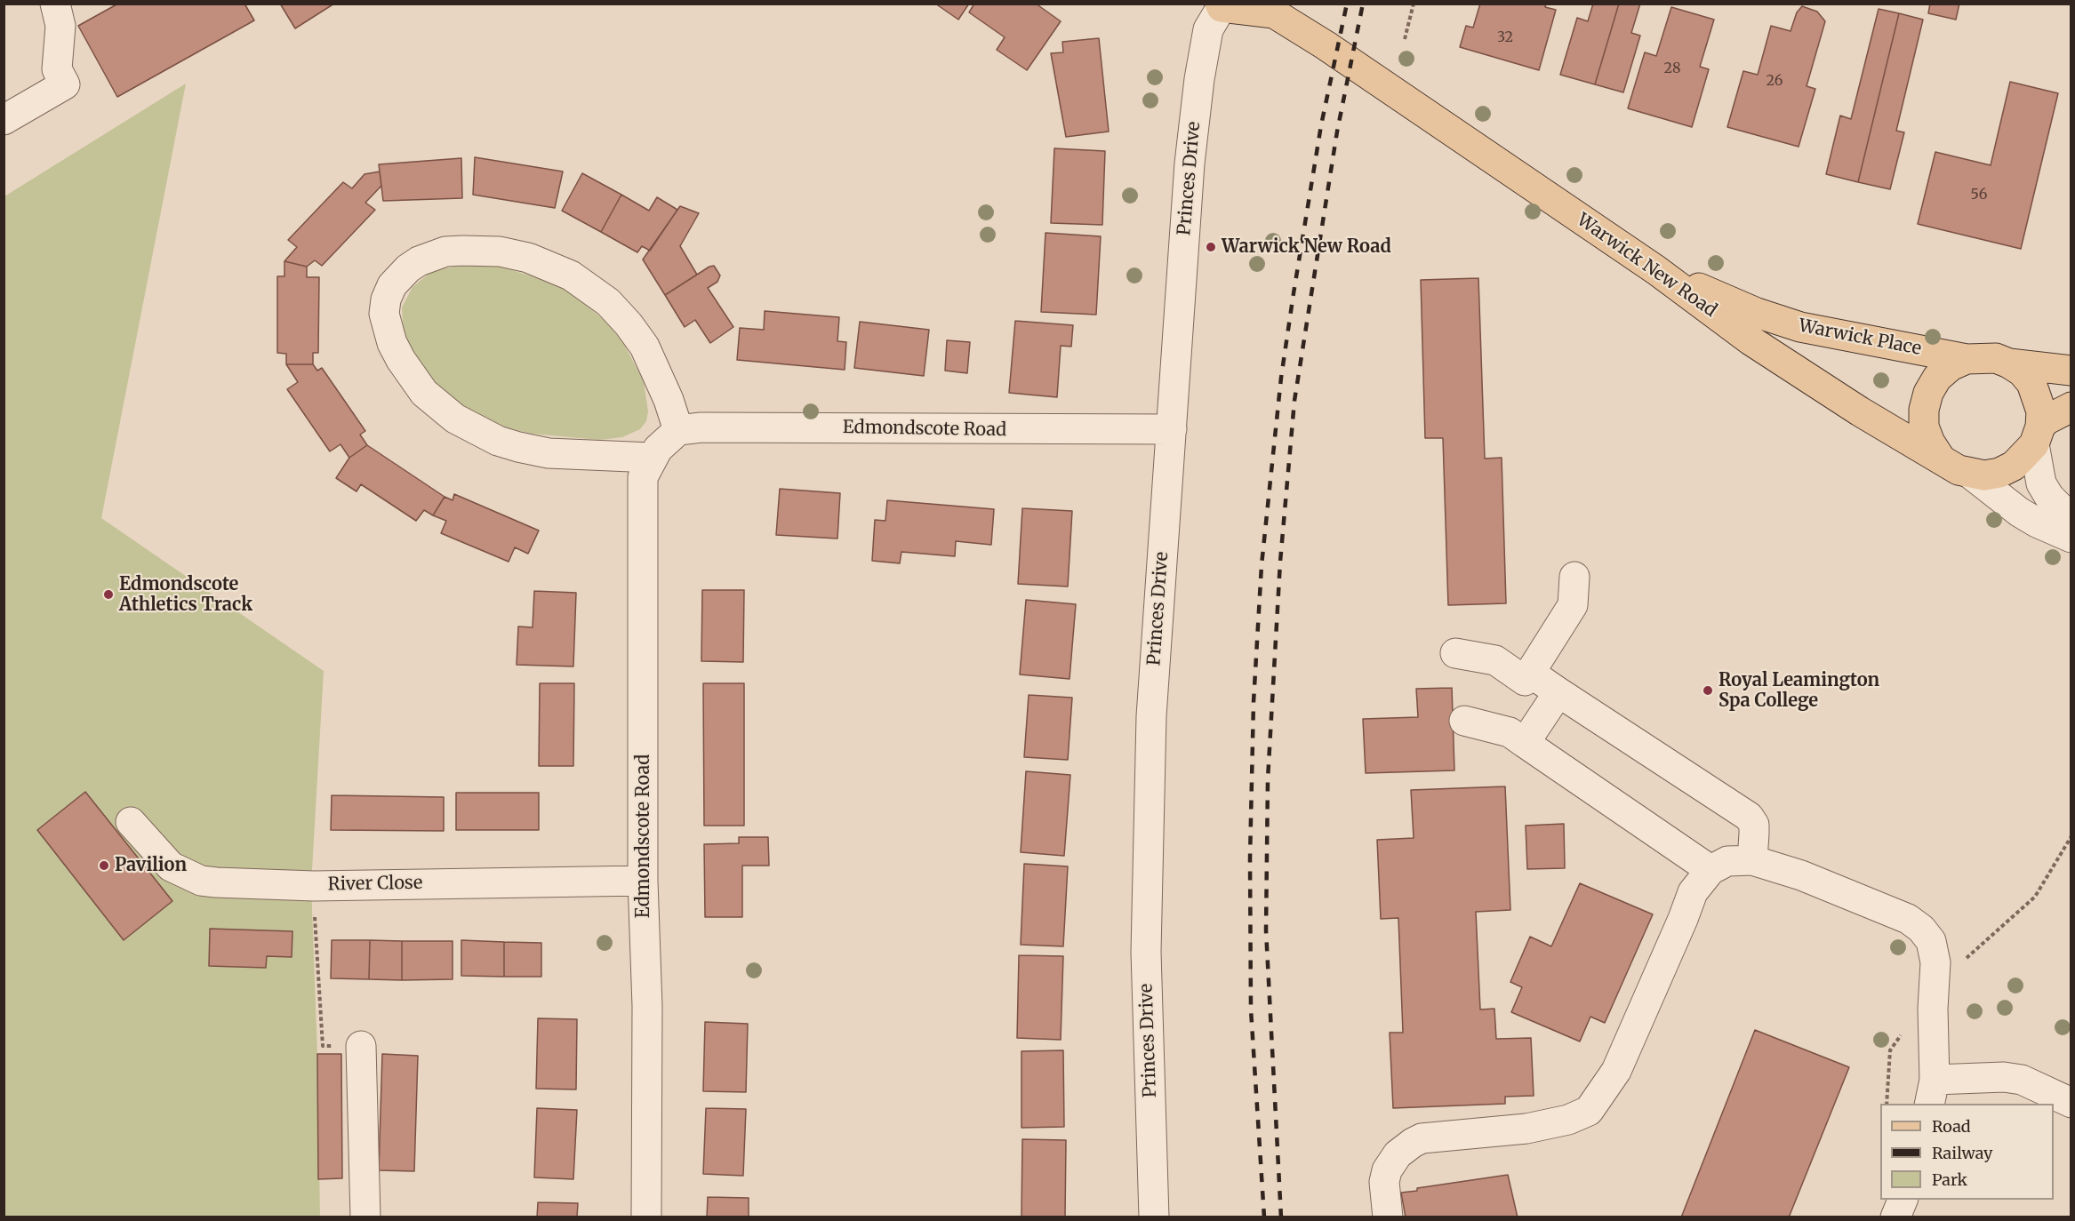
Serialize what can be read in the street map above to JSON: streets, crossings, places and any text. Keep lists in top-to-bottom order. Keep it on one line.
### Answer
{"streets":{"main road":["Warwick New Road","Warwick Place"],"street":["Princes Drive","Edmondscote Road","River Close"]},"crossings":[["Princes Drive","Warwick New Road"],["Princes Drive","Edmondscote Road"],["Warwick New Road","Warwick Place"],["Edmondscote Road","River Close"]],"places":["Warwick New Road","Edmondscote Athletics Track","Royal Leamington Spa College","Pavilion"],"house_numbers":["32","28","26","56"],"legend":["Road","Railway","Park"]}
